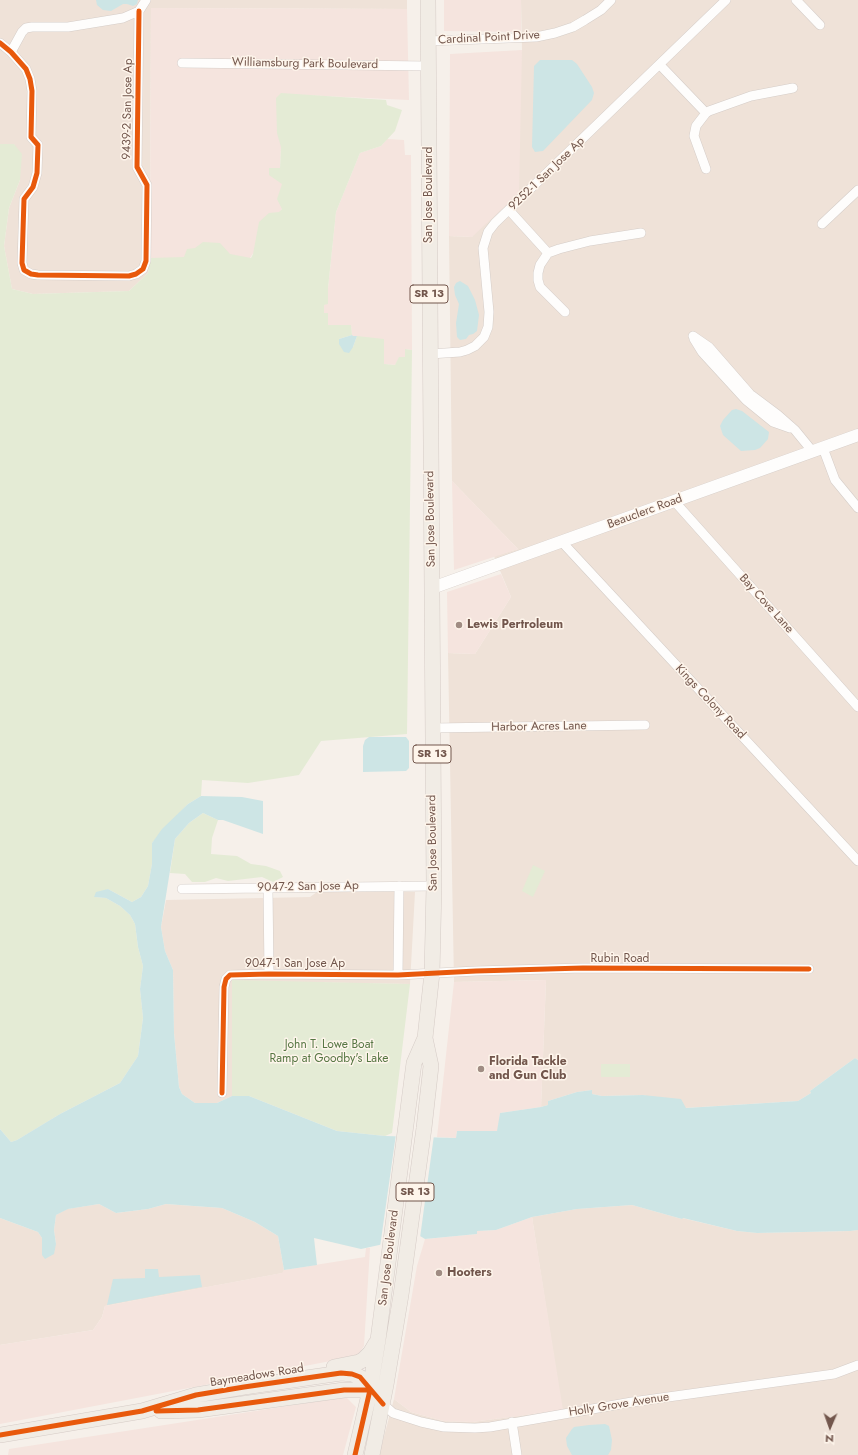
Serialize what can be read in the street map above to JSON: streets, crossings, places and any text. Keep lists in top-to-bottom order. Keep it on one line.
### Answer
{"streets":{"main road":["San Jose Boulevard","SR 13","Baymeadows Road"],"street":["Cardinal Point Drive","Williamsburg Park Boulevard","9439-2 San Jose Ap","9252-1 San Jose Ap","Beauclerc Road","Bay Cove Lane","Kings Colony Road","Harbor Acres Lane","9047-2 San Jose Ap","Rubin Road","9047-1 San Jose Ap","Holly Grove Avenue"]},"crossings":[["Cardinal Point Drive","San Jose Boulevard"],["Williamsburg Park Boulevard","San Jose Boulevard"],["9252-1 San Jose Ap","San Jose Boulevard"],["San Jose Boulevard","Beauclerc Road"],["San Jose Boulevard","Harbor Acres Lane"],["San Jose Boulevard","9047-2 San Jose Ap"],["San Jose Boulevard","Rubin Road"],["San Jose Boulevard","9047-1 San Jose Ap"],["San Jose Boulevard","Baymeadows Road"],["San Jose Boulevard","Holly Grove Avenue"],["Beauclerc Road","Bay Cove Lane"],["Beauclerc Road","Kings Colony Road"],["Rubin Road","9047-1 San Jose Ap"],["Baymeadows Road","Holly Grove Avenue"]],"parks":["John T. Lowe Boat Ramp at Goodby's Lake"],"places":["Lewis Pertroleum","Florida Tackle and Gun Club","Hooters"],"north":"bottom"}
